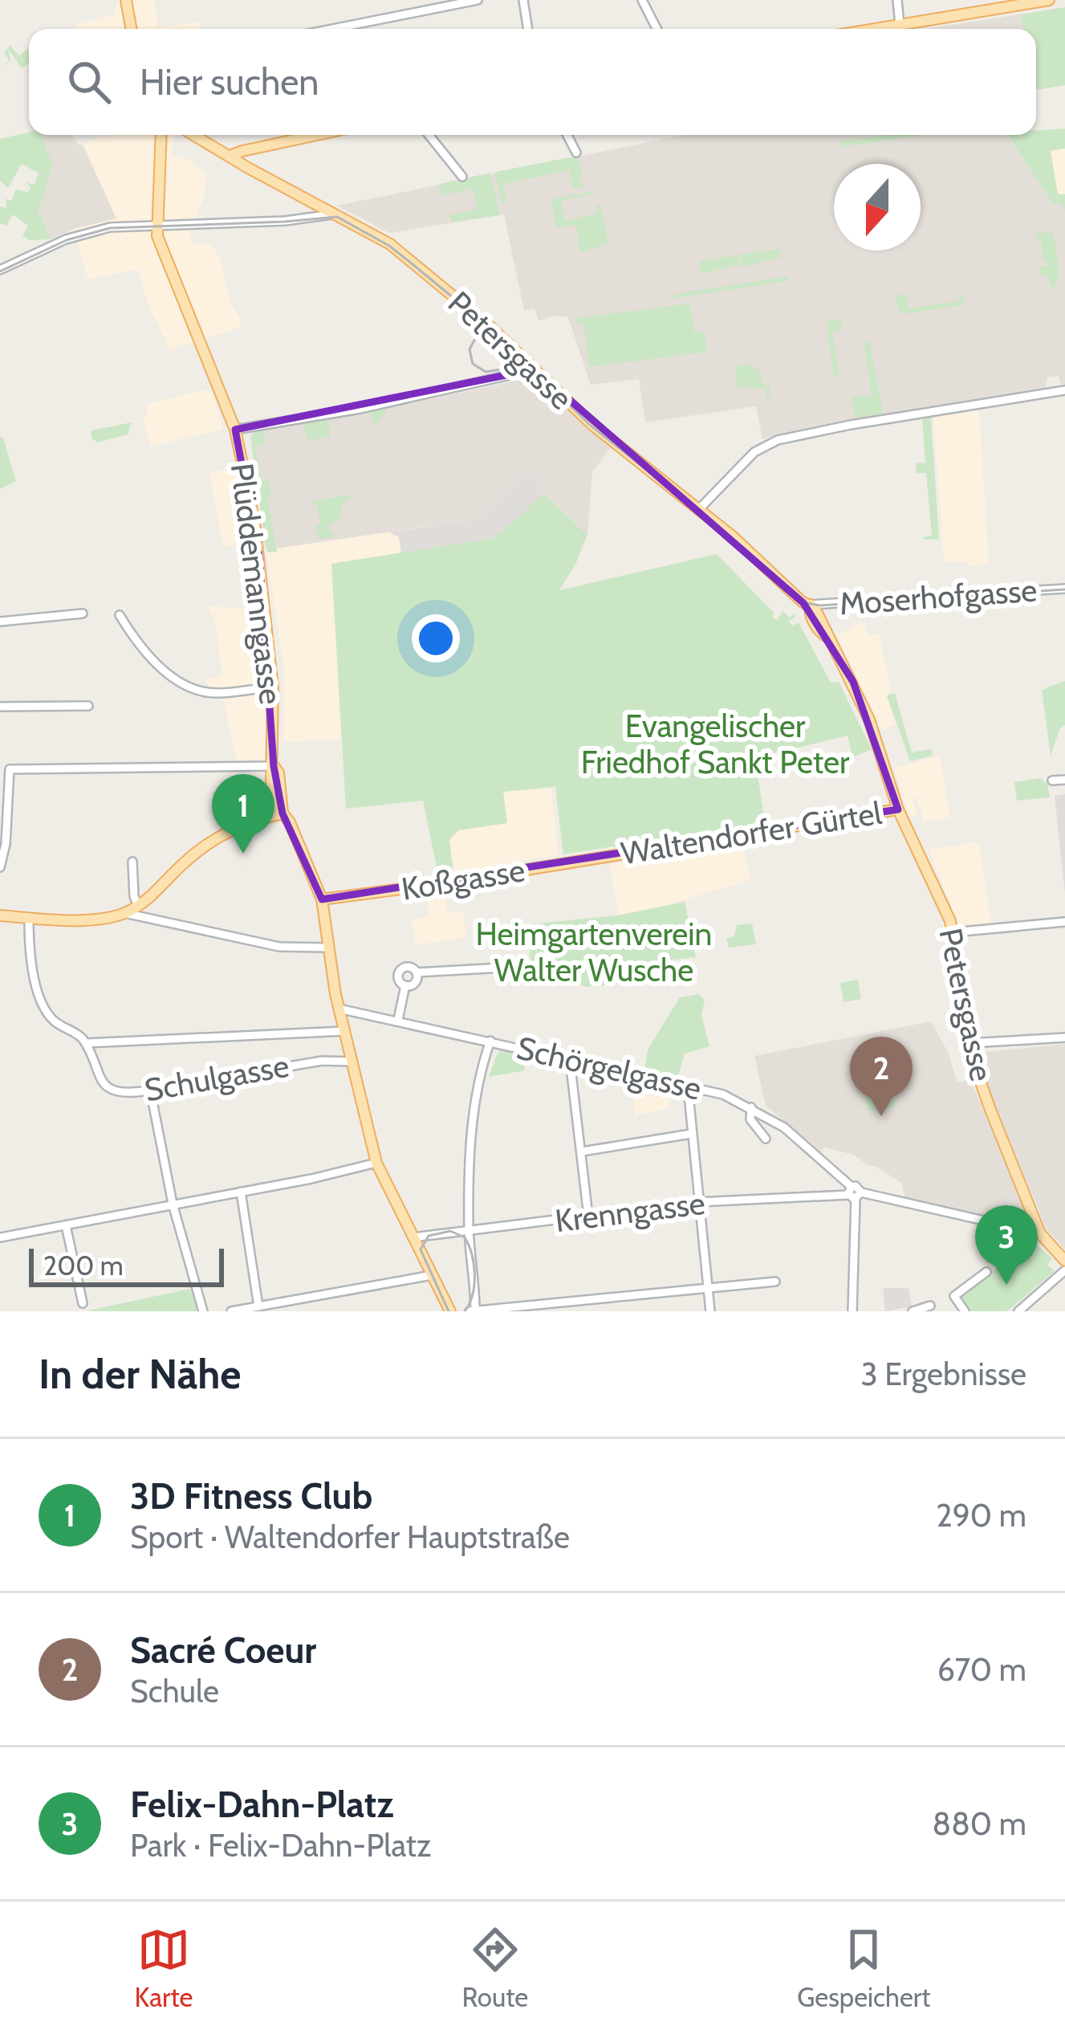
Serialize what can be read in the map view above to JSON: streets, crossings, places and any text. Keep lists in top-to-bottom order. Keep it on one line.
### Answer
{"streets":{"main road":["Petersgasse","Plüddemanngasse","Waltendorfer Gürtel","Koßgasse"],"street":["Moserhofgasse","Schörgelgasse","Schulgasse","Krenngasse"]},"crossings":[["Petersgasse","Moserhofgasse"],["Petersgasse","Waltendorfer Gürtel"],["Petersgasse","Schörgelgasse"],["Plüddemanngasse","Koßgasse"],["Plüddemanngasse","Schörgelgasse"],["Plüddemanngasse","Schulgasse"],["Plüddemanngasse","Krenngasse"],["Waltendorfer Gürtel","Koßgasse"],["Schörgelgasse","Krenngasse"]],"parks":["Evangelischer Friedhof Sankt Peter","Heimgartenverein Walter Wusche"],"scale_bar":"200 m","north":"bottom","page":{"search":"Hier suchen","pins":["1","2","3"],"scale":"200 m","heading":["In der Nähe","3 Ergebnisse"],"list":[{"mark":"1","name":"3D Fitness Club","note":"Sport · Waltendorfer Hauptstraße","value":"290 m"},{"mark":"2","name":"Sacré Coeur","note":"Schule","value":"670 m"},{"mark":"3","name":"Felix-Dahn-Platz","note":"Park · Felix-Dahn-Platz","value":"880 m"}],"nav":["Karte","Route","Gespeichert"]}}
